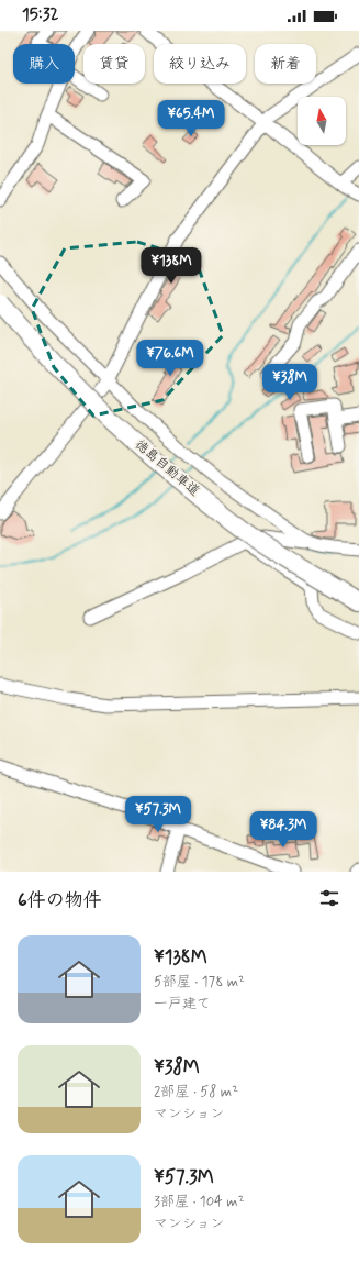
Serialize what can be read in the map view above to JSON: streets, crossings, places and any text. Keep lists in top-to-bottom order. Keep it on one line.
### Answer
{"streets":{"highway":["徳島自動車道"]},"north":"top","page":{"status":"15:32","chip":["購入","賃貸","絞り込み","新着"],"price":["¥65.4M","¥138M","¥76.6M","¥38M","¥57.3M","¥84.3M"],"heading":"6件の物件","list":[{"name":"¥138M","note":"5部屋 · 178 m² · 一戸建て"},{"name":"¥38M","note":"2部屋 · 58 m² · マンション"},{"name":"¥57.3M","note":"3部屋 · 104 m² · マンション"}]}}
